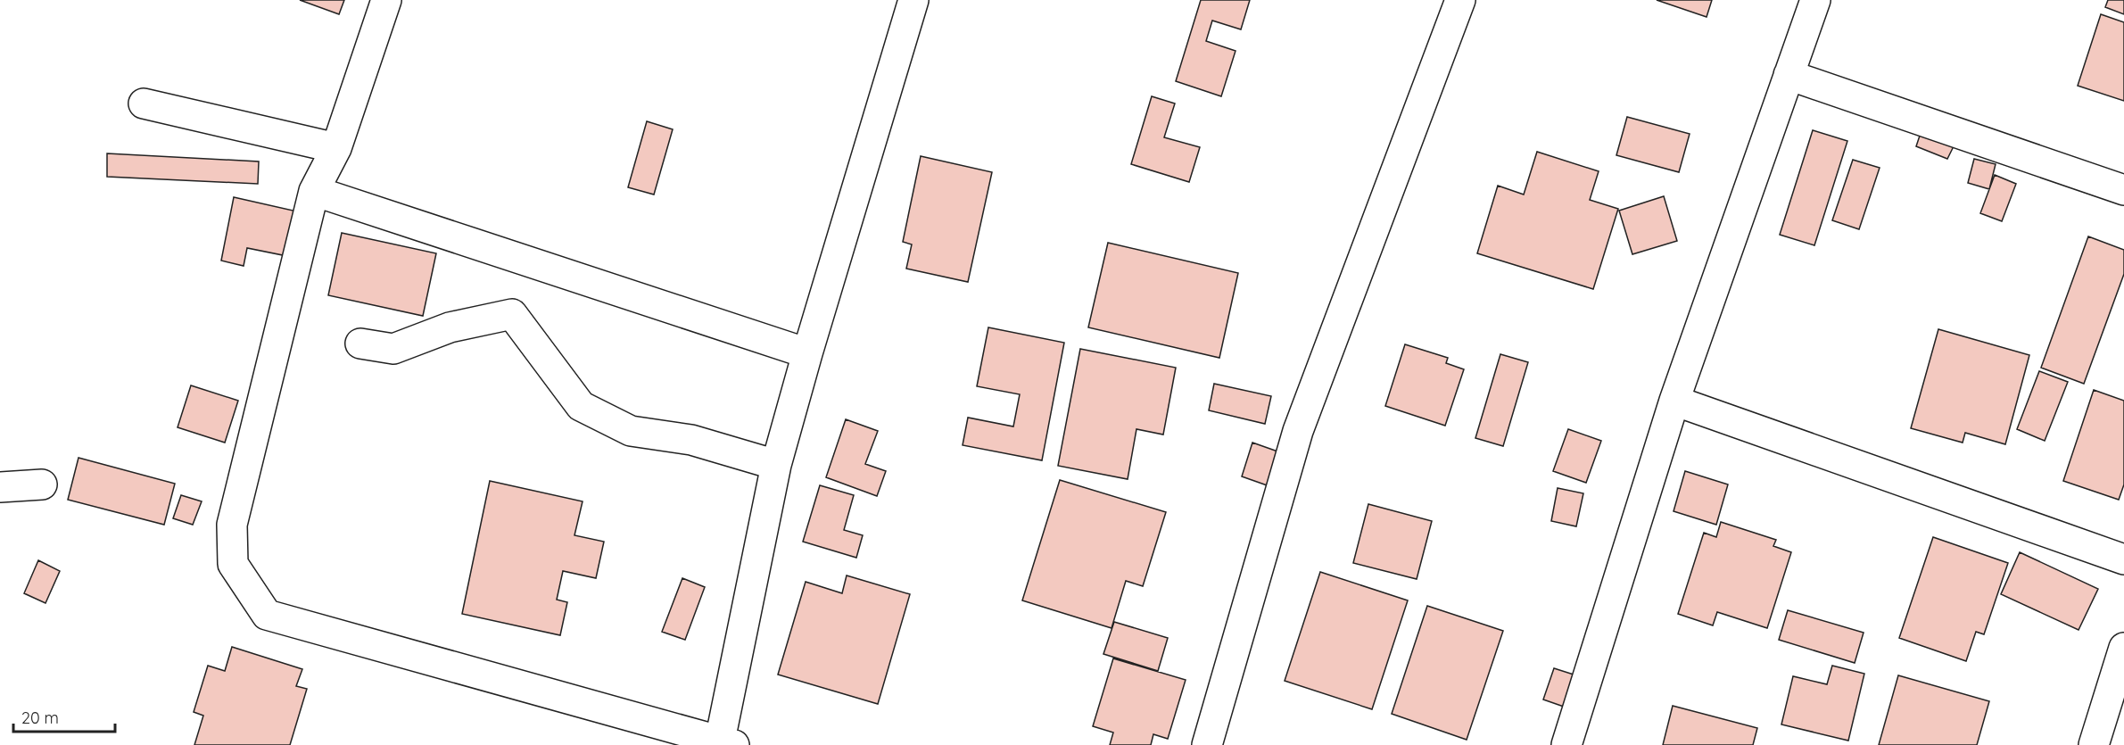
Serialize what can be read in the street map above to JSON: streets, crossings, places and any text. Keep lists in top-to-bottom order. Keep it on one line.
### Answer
{"scale_bar":"20 m"}
